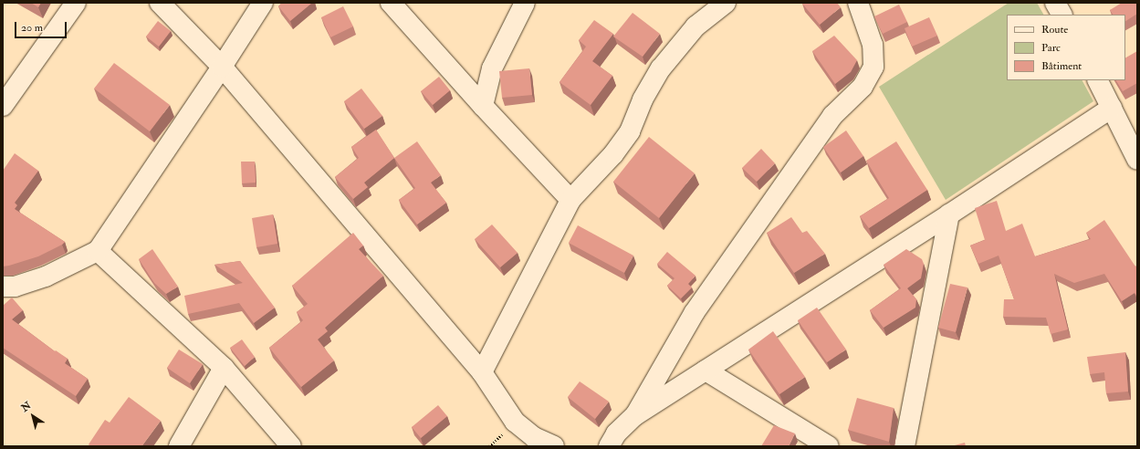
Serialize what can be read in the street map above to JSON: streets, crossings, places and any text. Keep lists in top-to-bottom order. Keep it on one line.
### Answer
{"legend":["Route","Parc","Bâtiment"],"scale_bar":"20 m","north":"top left"}
